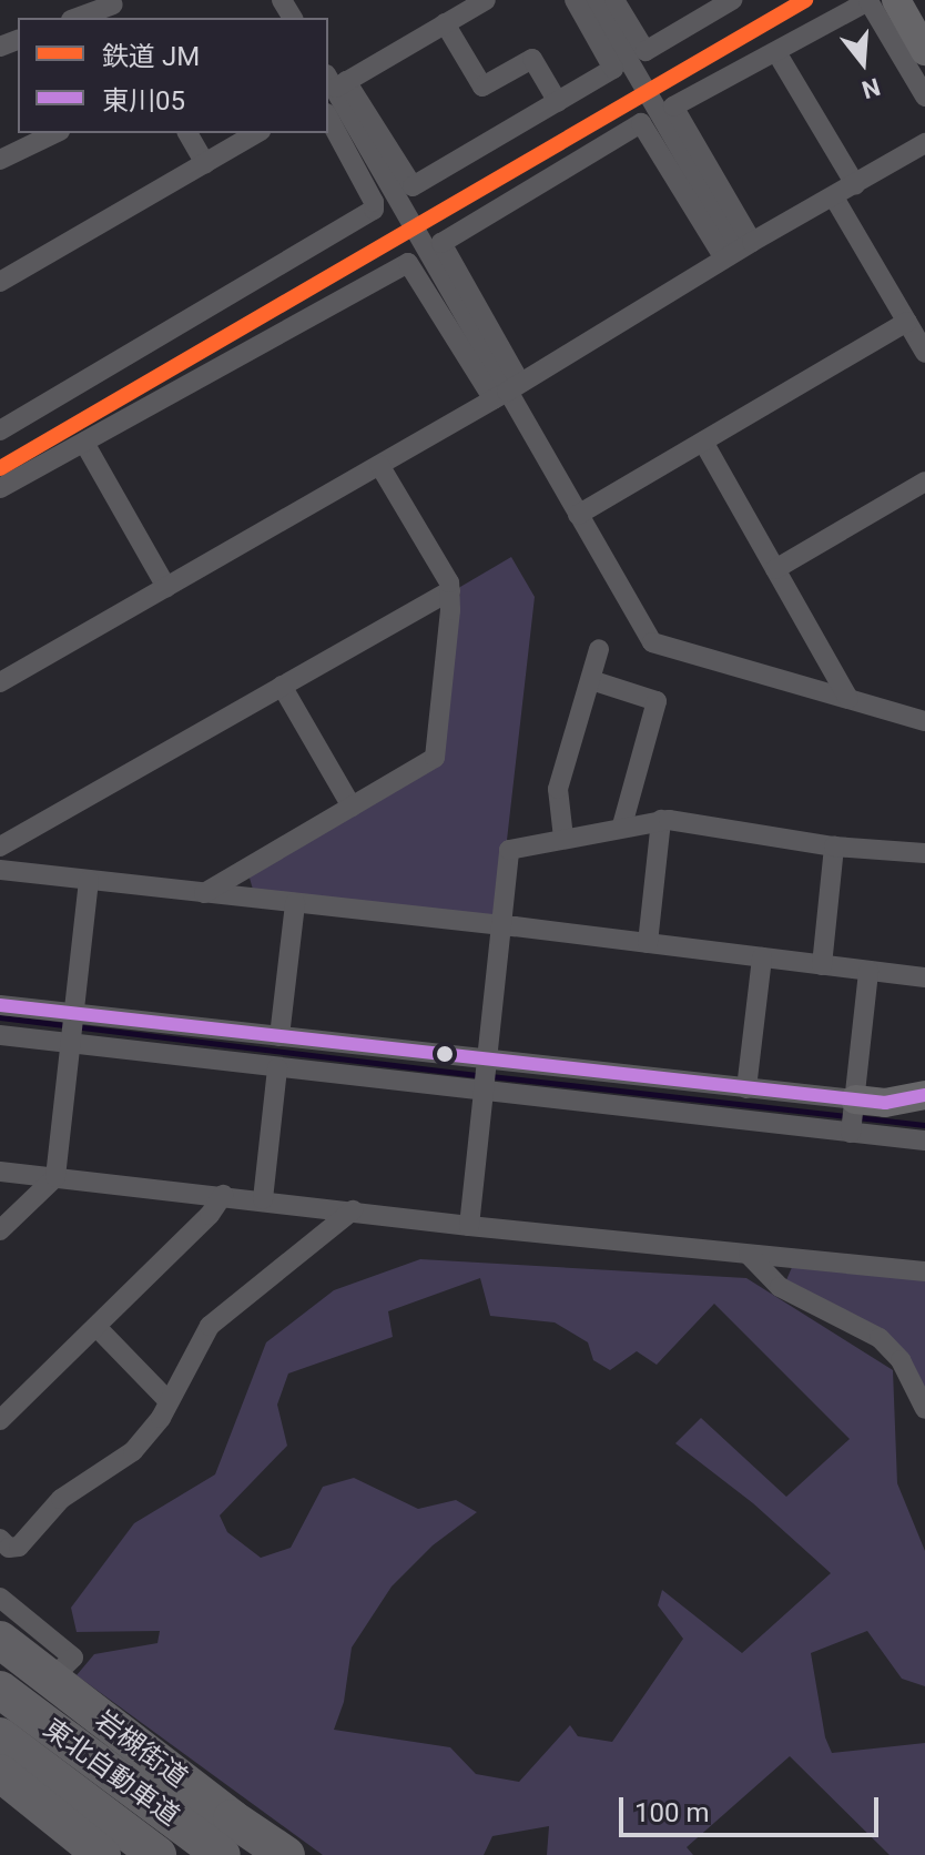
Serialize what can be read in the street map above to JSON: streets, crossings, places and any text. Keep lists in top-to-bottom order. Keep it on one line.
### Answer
{"streets":{"highway":["岩槻街道","東北自動車道"]},"lines":["rail line JM","transit line 東川05"],"legend":["鉄道 JM","東川05"],"scale_bar":"100 m","north":"bottom"}
